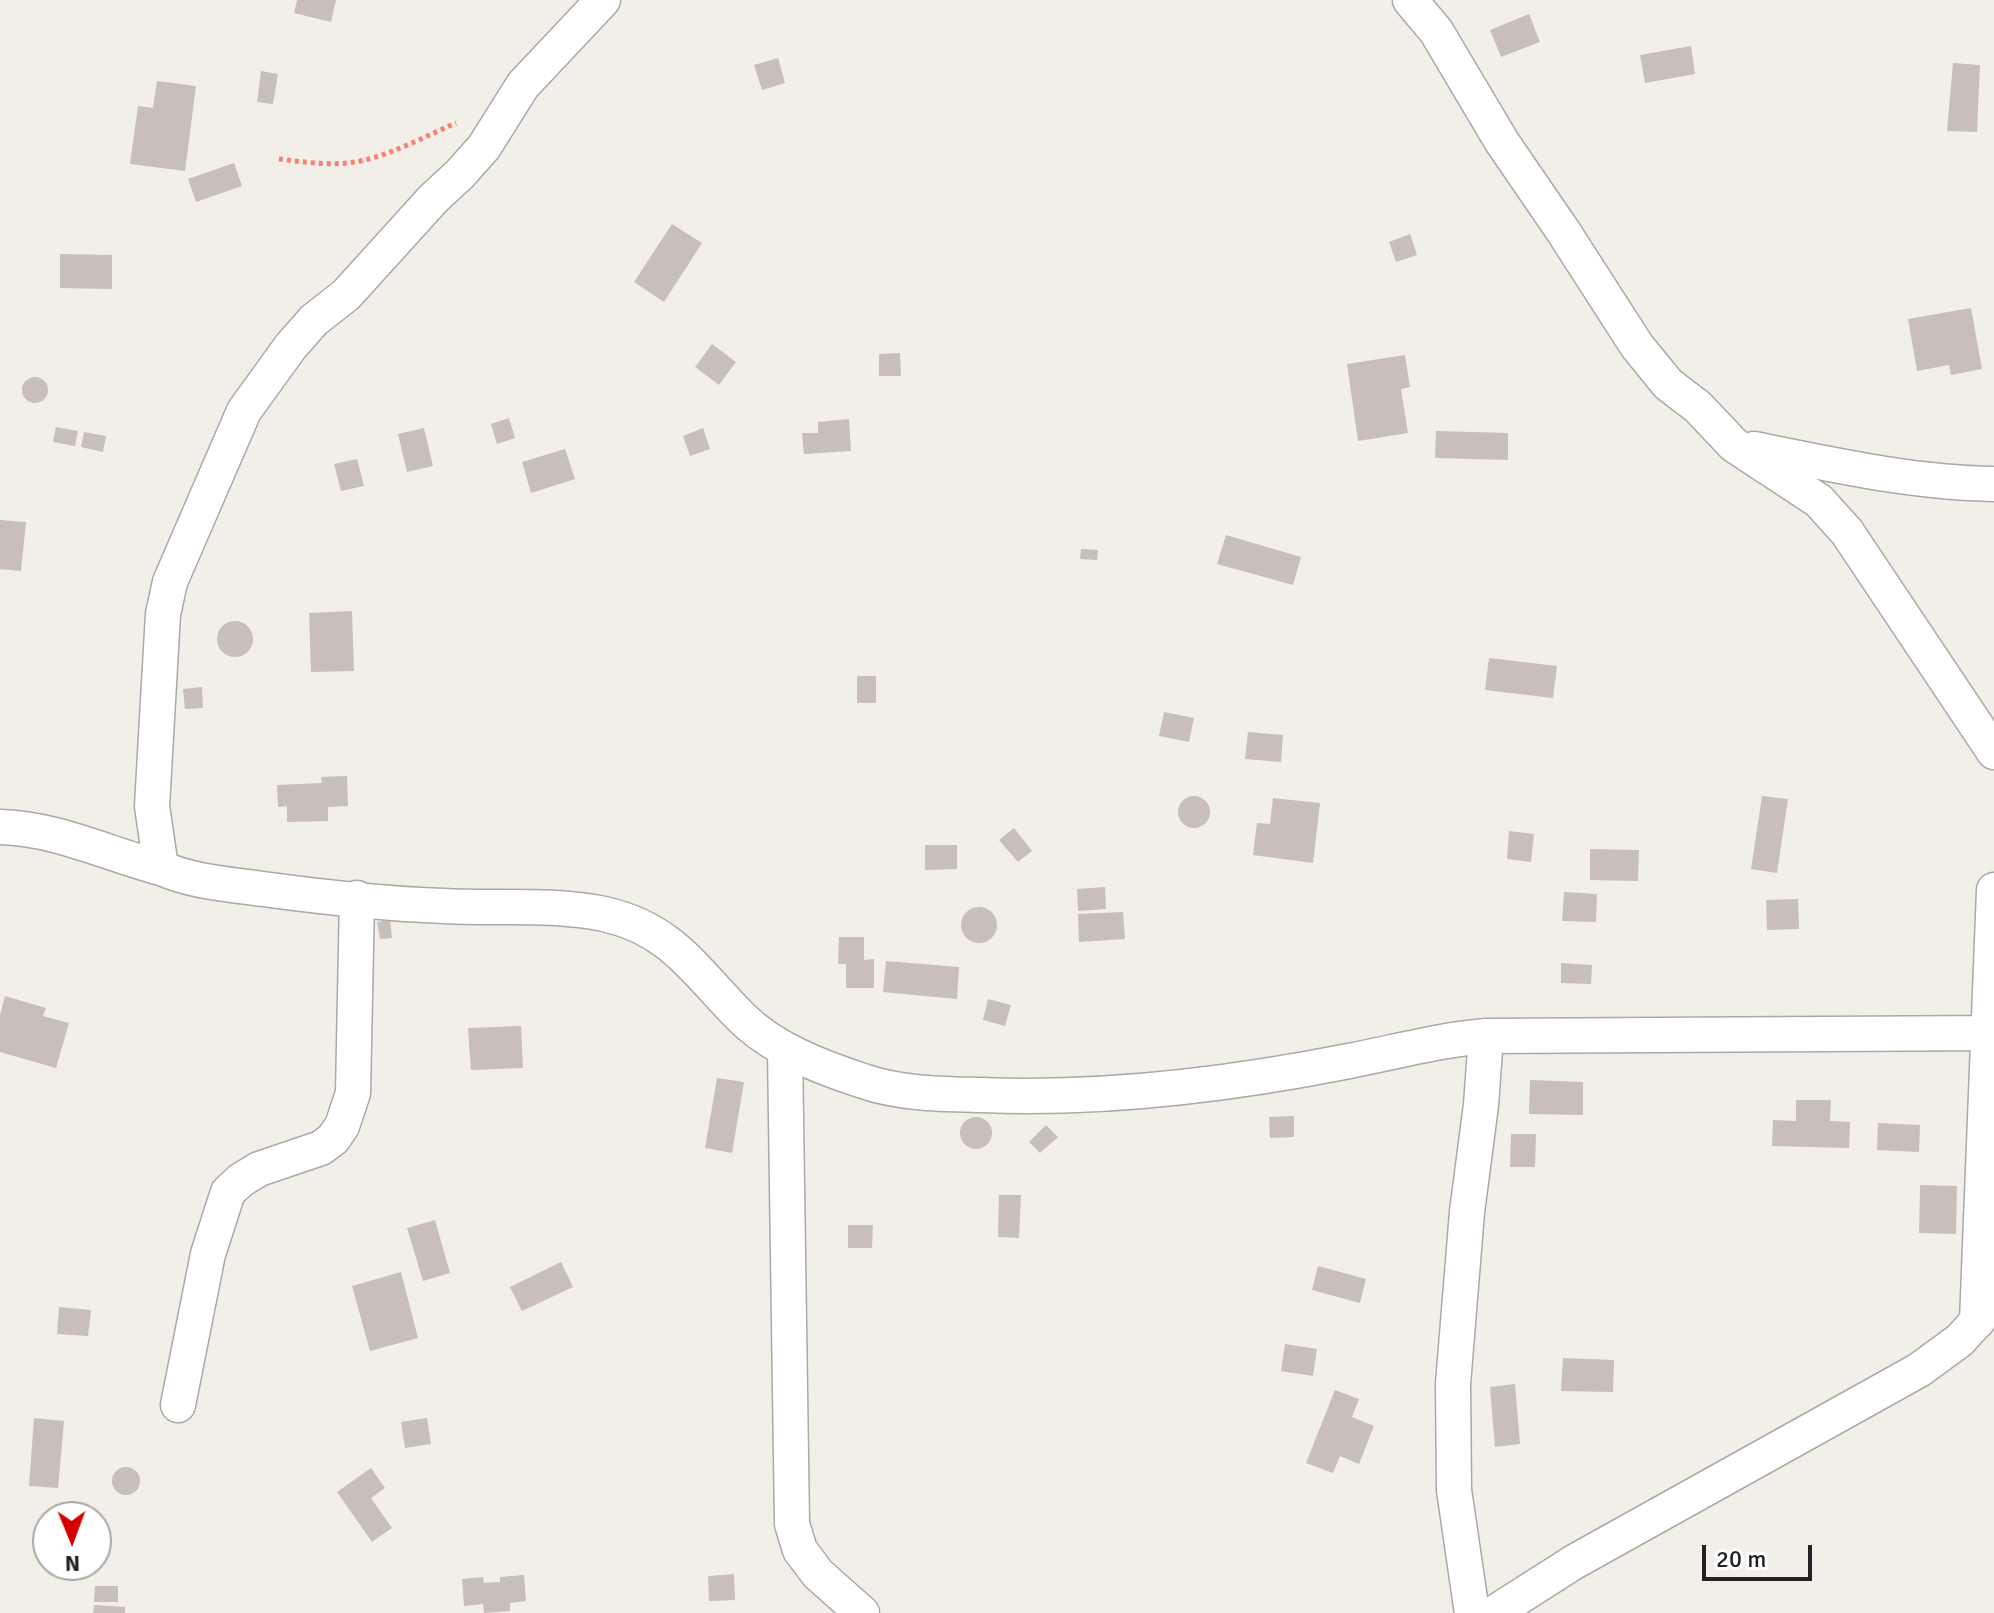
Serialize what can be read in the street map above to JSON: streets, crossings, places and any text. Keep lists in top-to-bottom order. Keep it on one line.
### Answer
{"scale_bar":"20 m","north":"bottom"}
